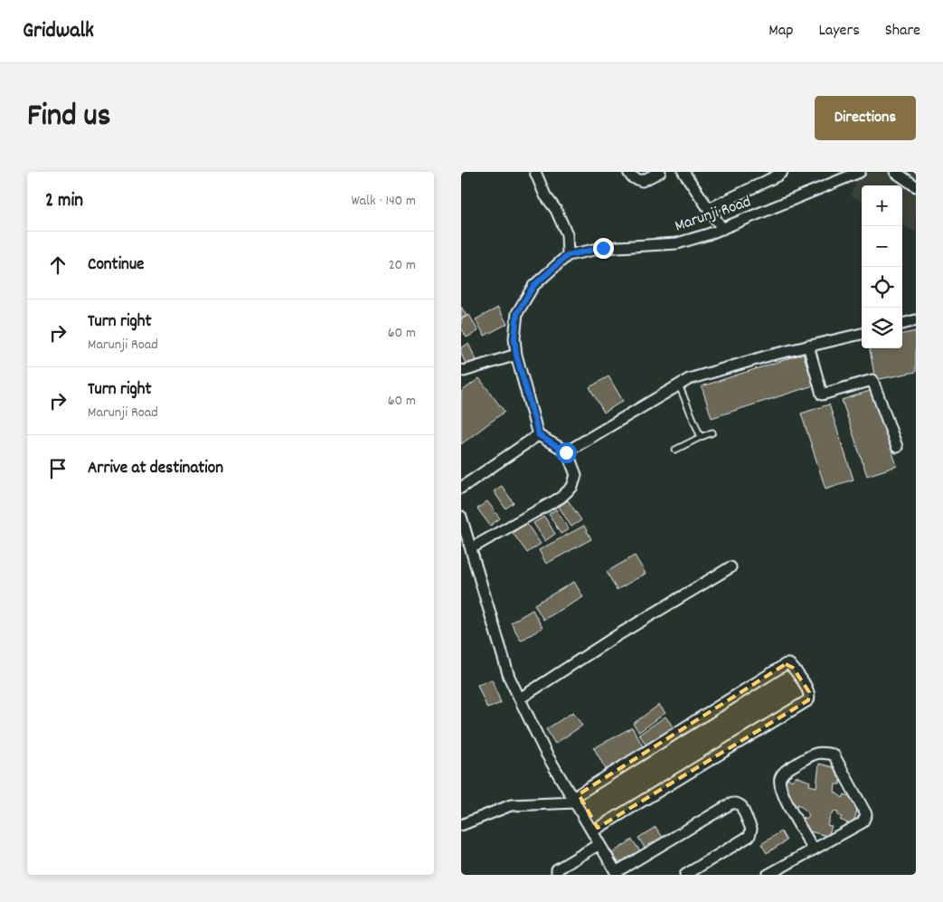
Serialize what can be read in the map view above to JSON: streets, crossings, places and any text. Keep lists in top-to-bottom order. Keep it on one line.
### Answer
{"streets":{"street":["Marunji Road"]},"page":{"header":"Gridwalk","nav":["Map","Layers","Share"],"title":"Find us","buttons":"Directions","heading":["2 min","Walk · 140 m"],"map_buttons":["+","−"],"list":[["Continue","20 m"],["Turn right","Marunji Road","60 m"],["Turn right","Marunji Road","60 m"],"Arrive at destination"]}}
